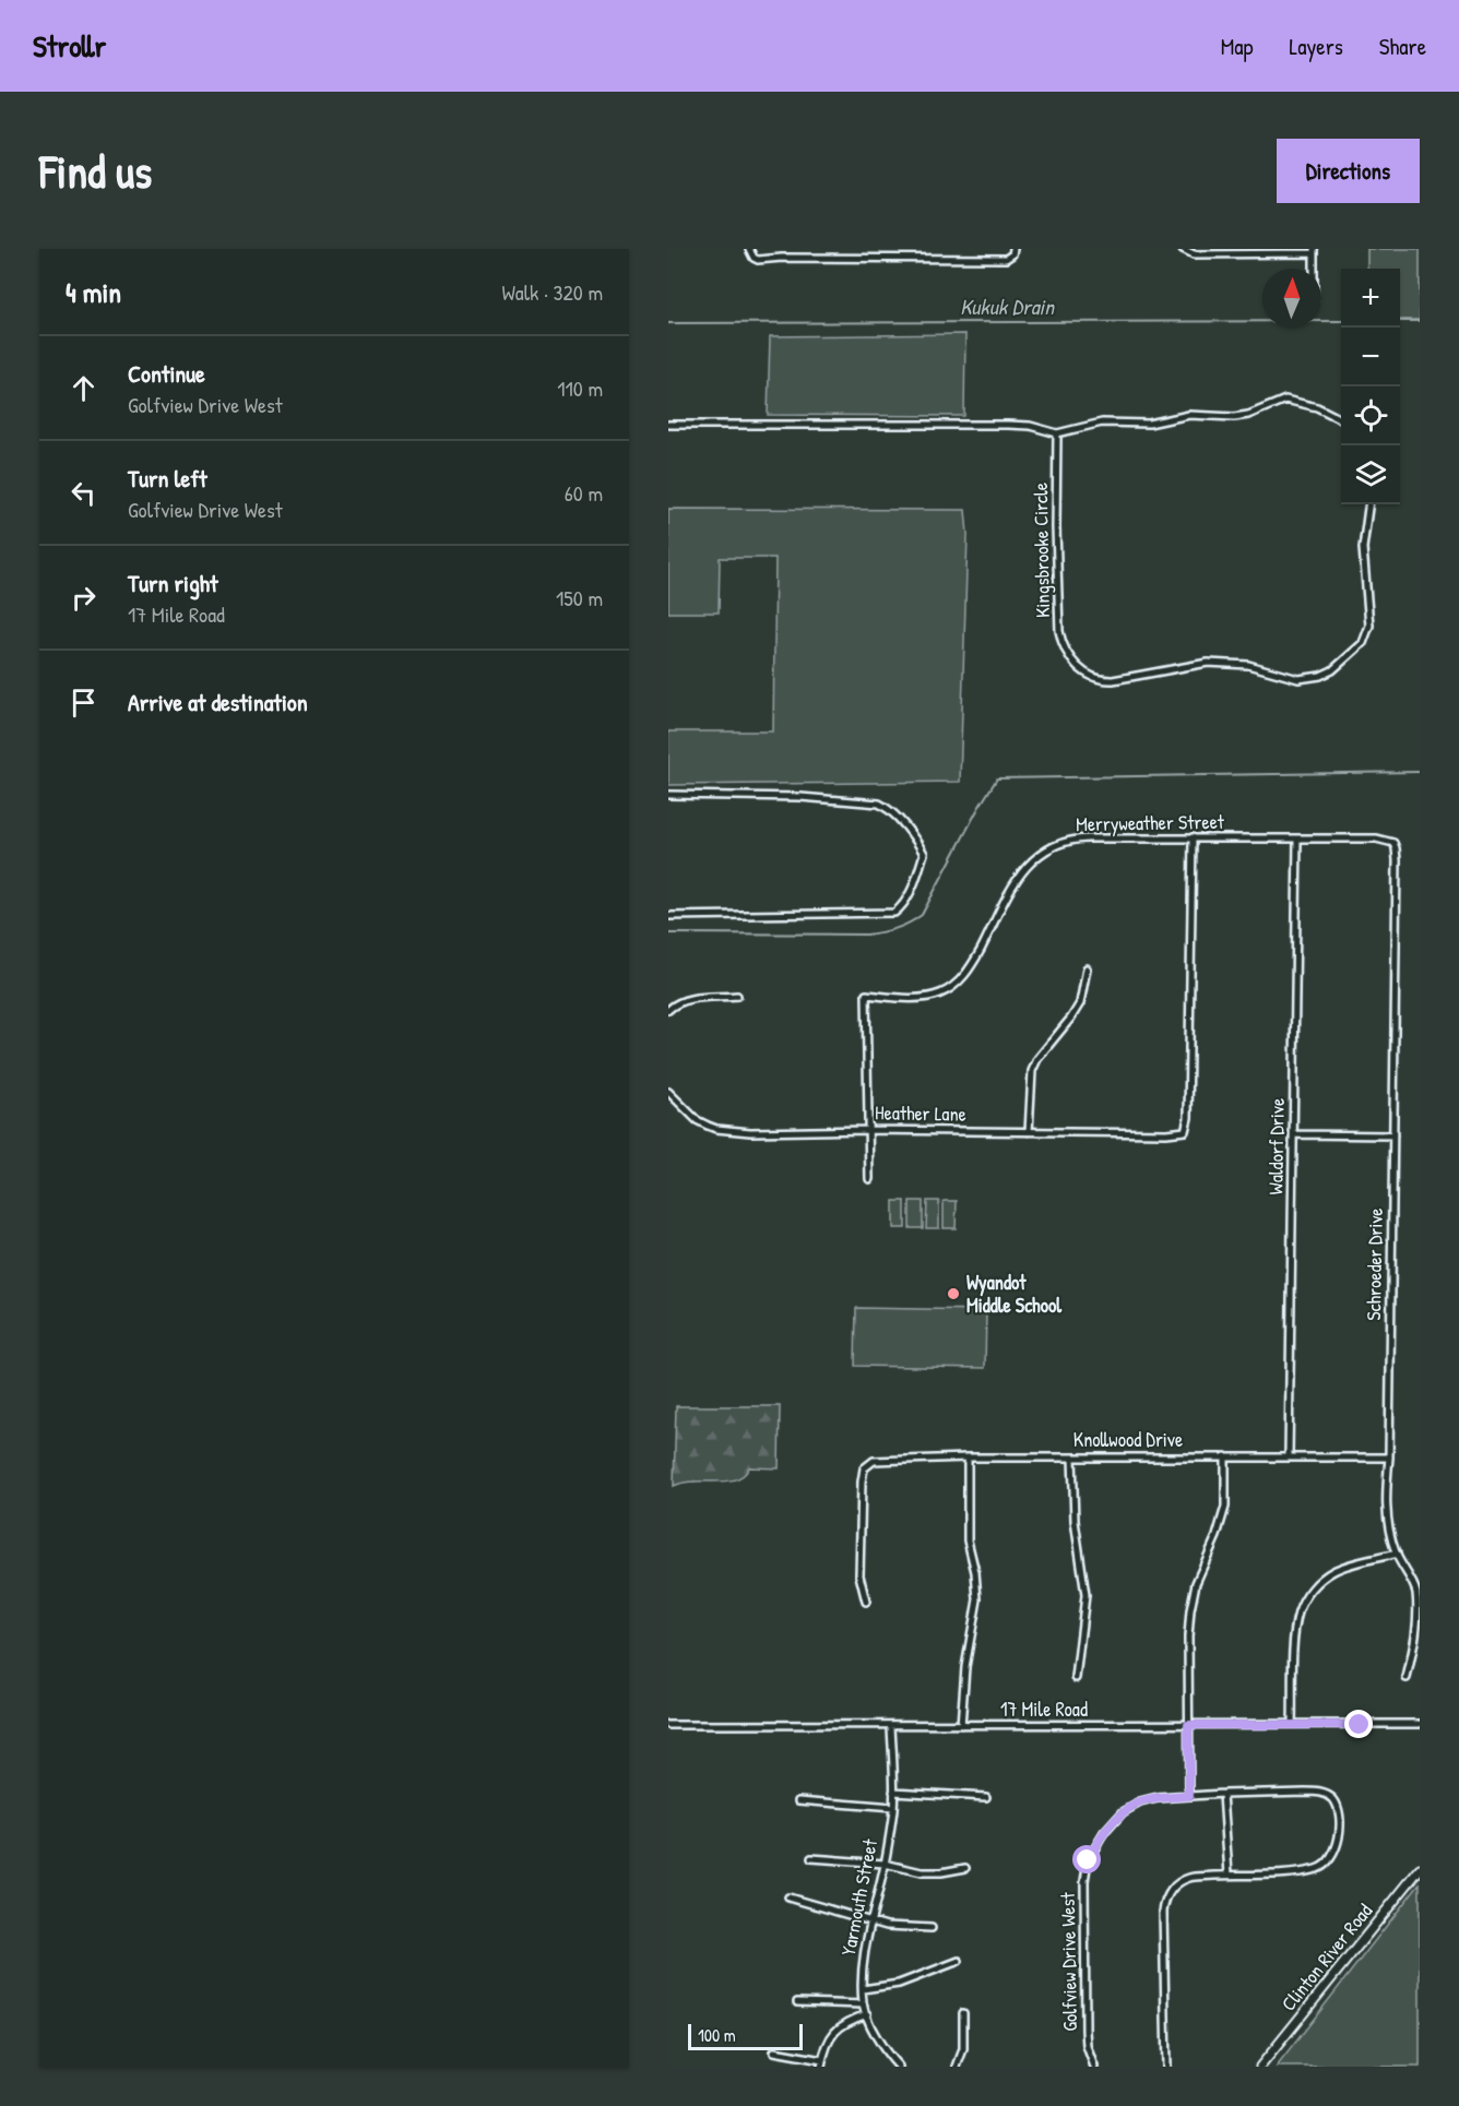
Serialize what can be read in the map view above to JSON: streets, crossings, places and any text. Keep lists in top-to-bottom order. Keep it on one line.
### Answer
{"streets":{"street":["Kingsbrooke Circle","Merryweather Street","Heather Lane","Waldorf Drive","Schroeder Drive","Knollwood Drive","17 Mile Road","Yarmouth Street","Clinton River Road","Golfview Drive West"]},"crossings":[["Merryweather Street","Heather Lane"],["Merryweather Street","Waldorf Drive"],["Merryweather Street","Schroeder Drive"],["Waldorf Drive","Knollwood Drive"],["Schroeder Drive","Knollwood Drive"],["17 Mile Road","Yarmouth Street"]],"water":["Kukuk Drain"],"places":["Wyandot Middle School"],"scale_bar":"100 m","north":"top","page":{"header":"Strollr","nav":["Map","Layers","Share"],"buttons":"Directions","title":"Find us","heading":["4 min","Walk · 320 m"],"map_buttons":["+","−"],"list":[["Continue","Golfview Drive West","110 m"],["Turn left","Golfview Drive West","60 m"],["Turn right","17 Mile Road","150 m"],"Arrive at destination"],"scale":"100 m"}}
